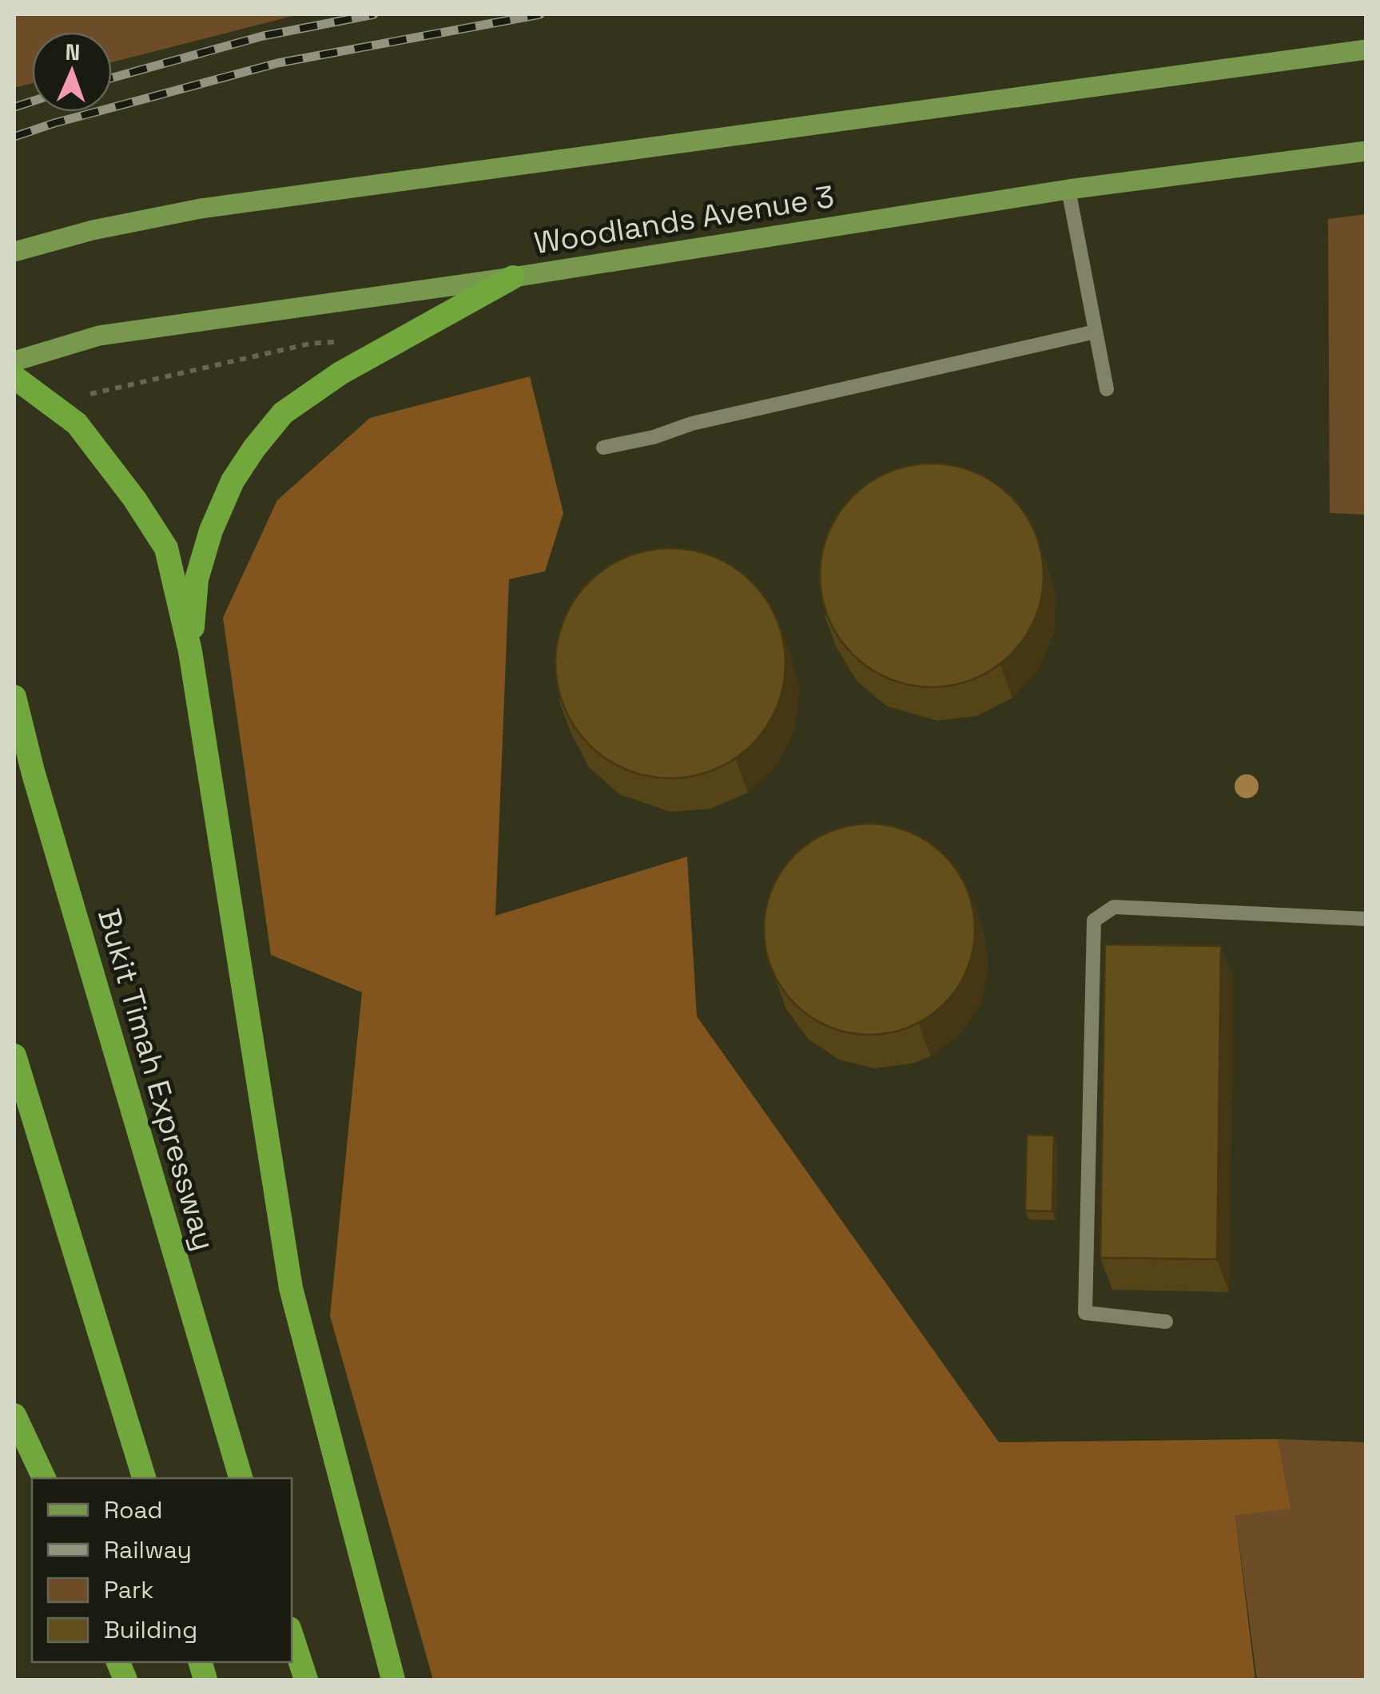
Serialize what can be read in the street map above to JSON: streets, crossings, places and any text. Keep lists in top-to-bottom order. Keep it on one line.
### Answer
{"streets":{"highway":["Bukit Timah Expressway"],"main road":["Woodlands Avenue 3"]},"legend":["Road","Railway","Park","Building"],"north":"top"}
